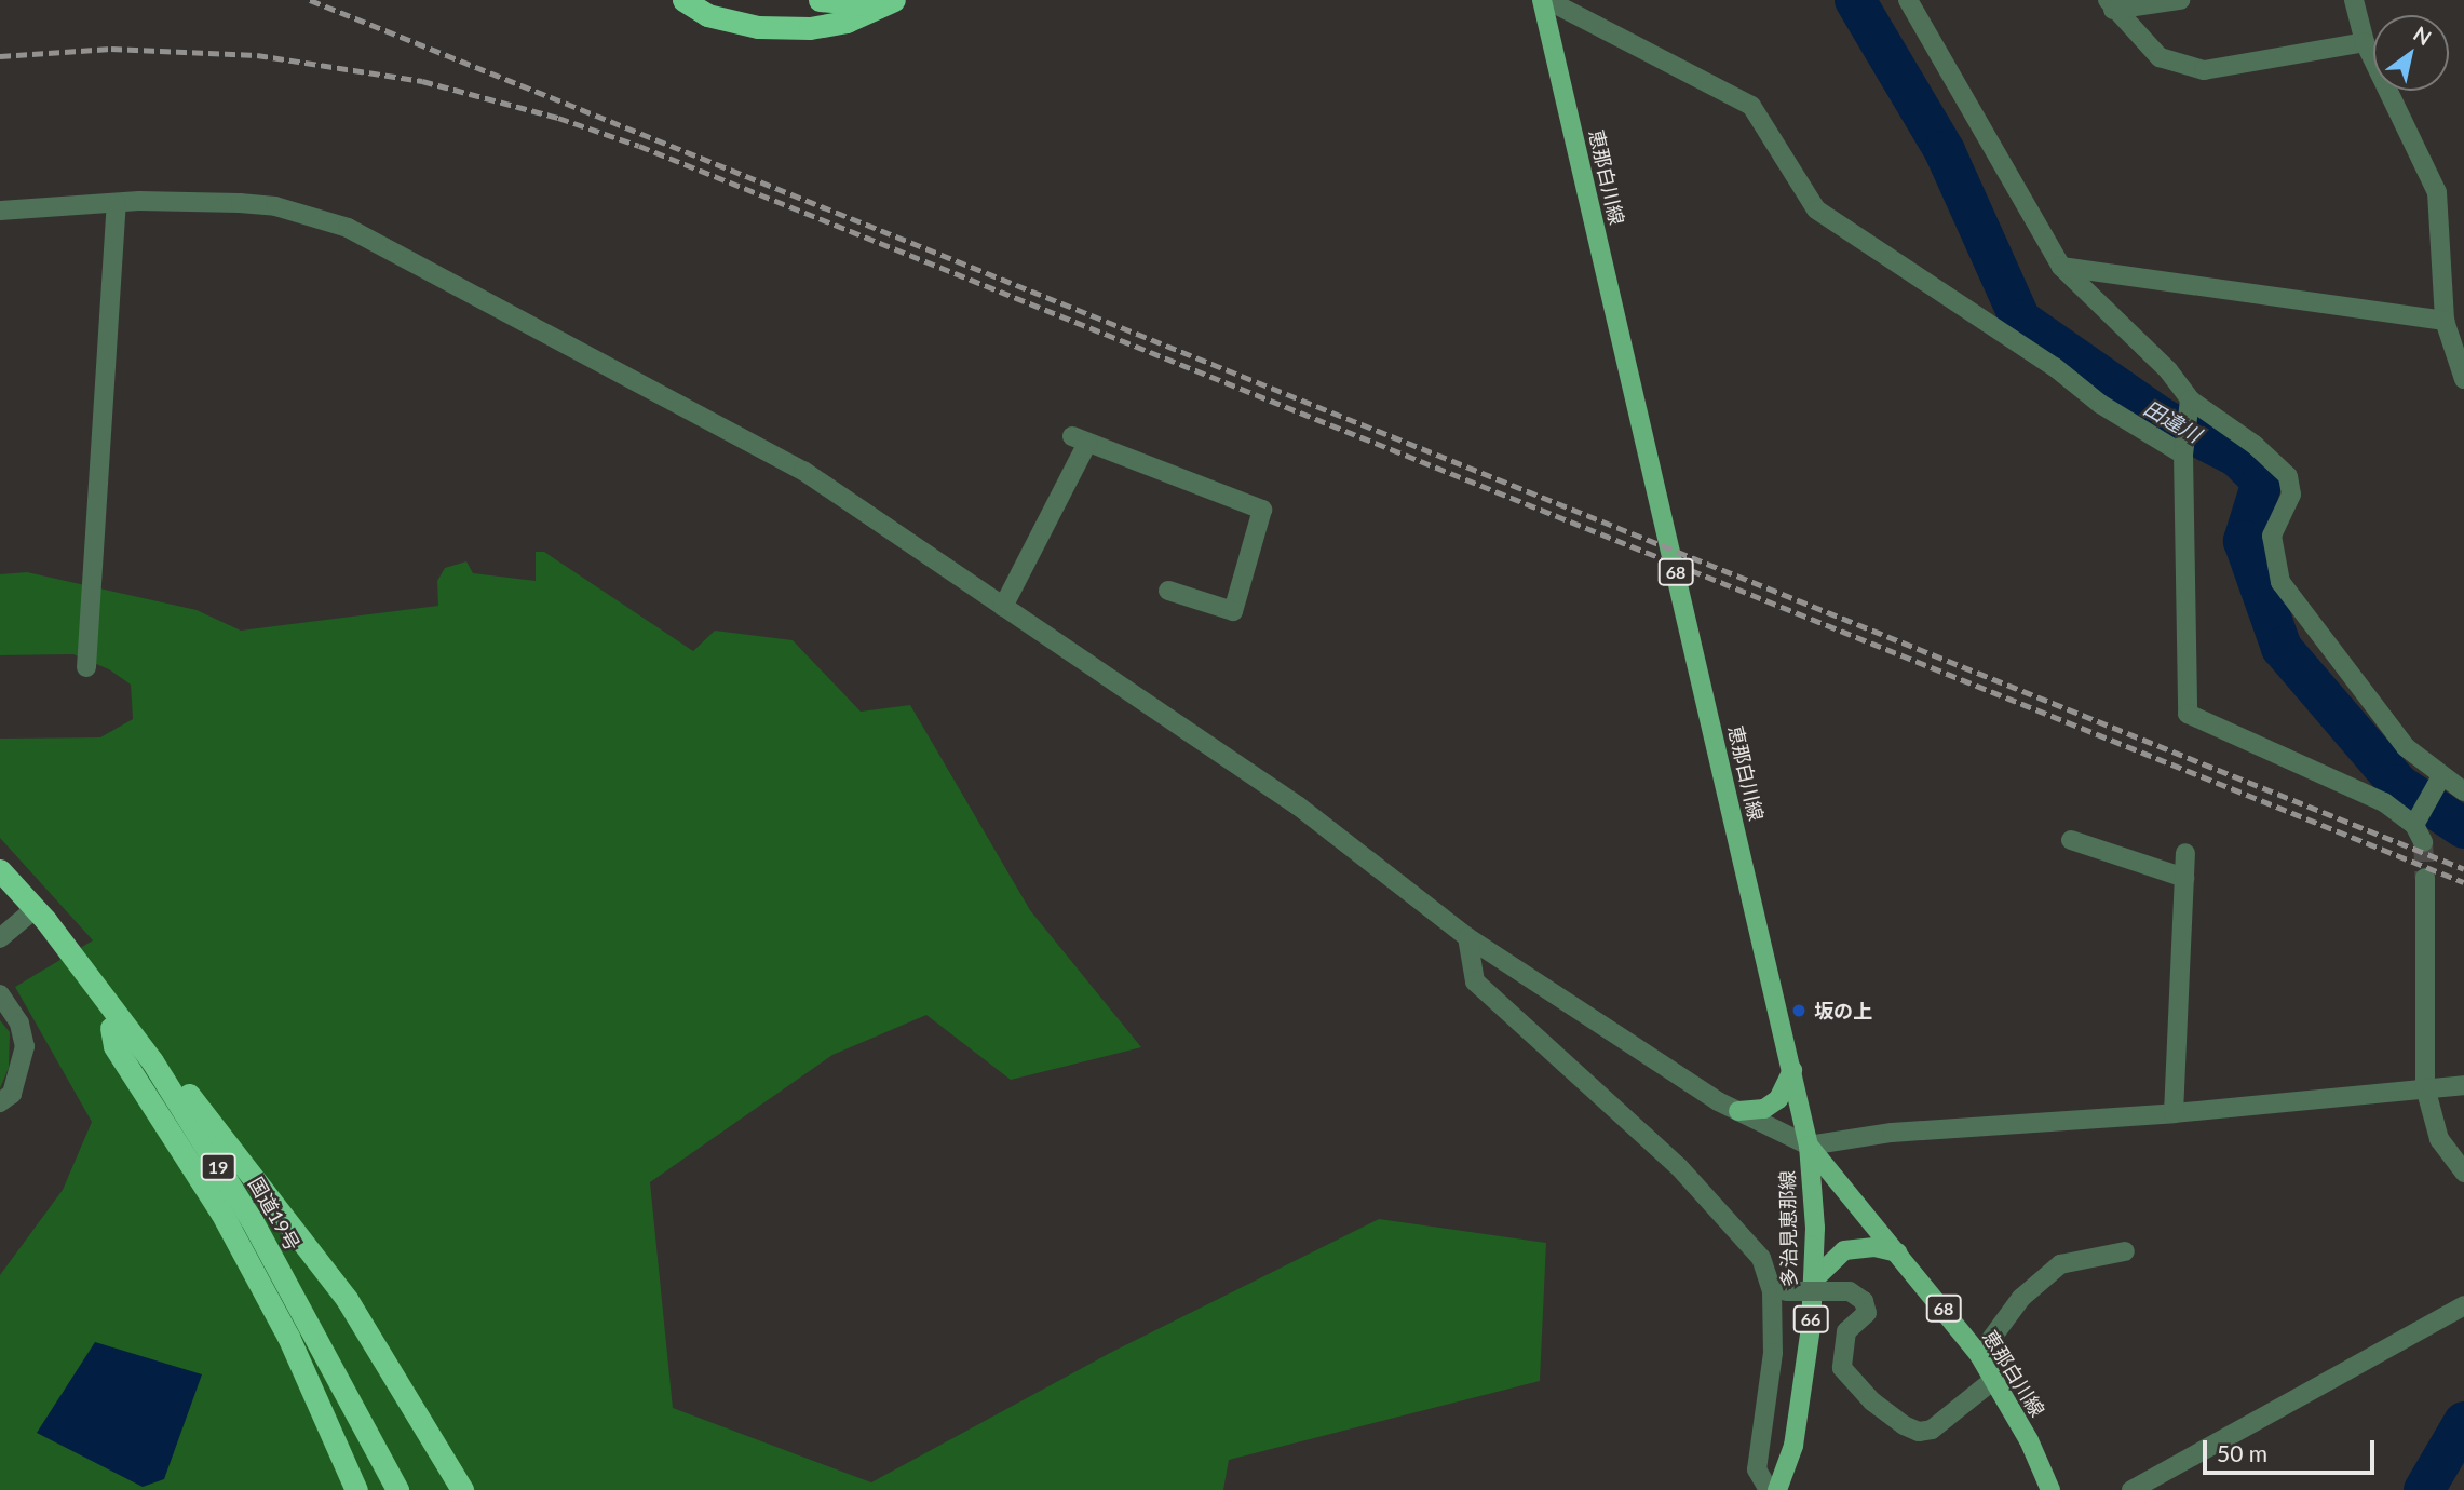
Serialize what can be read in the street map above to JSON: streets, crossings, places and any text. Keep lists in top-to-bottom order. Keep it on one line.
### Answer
{"streets":{"highway":["19","国道19号"],"main road":["恵那白川線","68","多治見恵那線","66"]},"crossings":[["恵那白川線","多治見恵那線"]],"water":["田違川"],"places":["坂の上"],"scale_bar":"50 m","north":"top right"}
